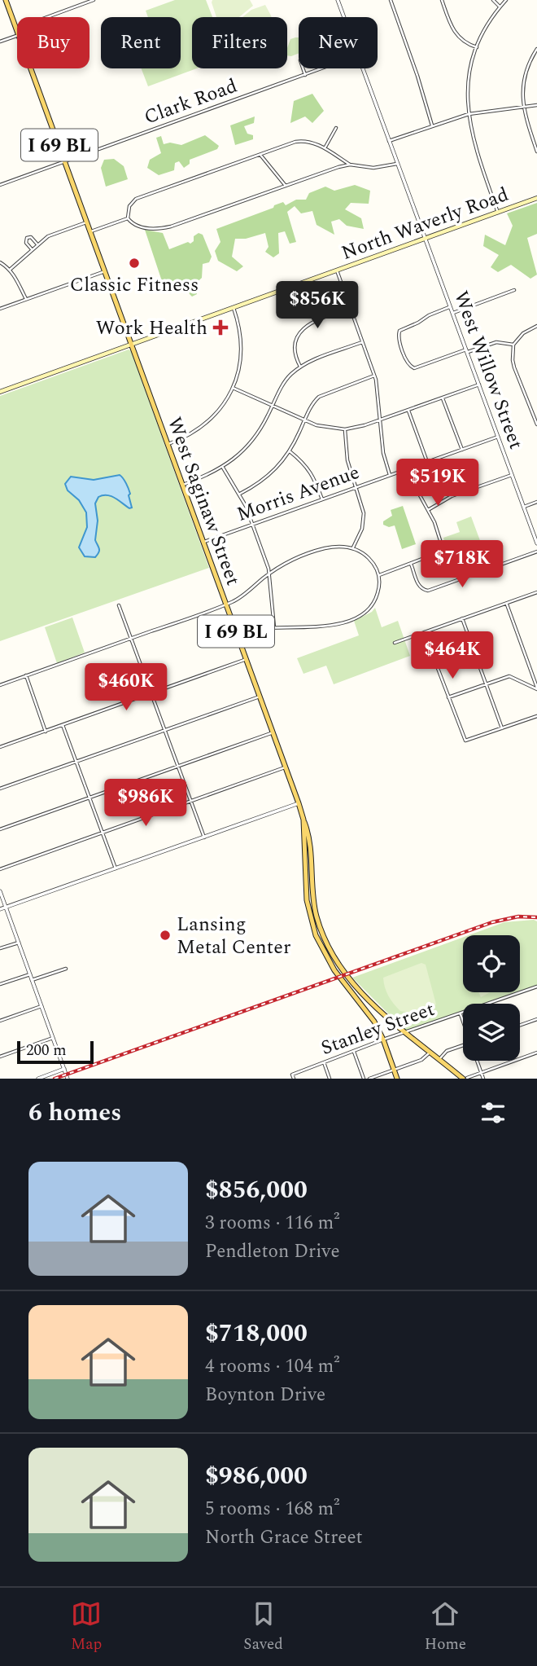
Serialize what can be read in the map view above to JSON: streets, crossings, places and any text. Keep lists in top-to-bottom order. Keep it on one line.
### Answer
{"streets":{"main road":["I 69 BL","North Waverly Road","West Saginaw Street"],"street":["Clark Road","West Willow Street","Morris Avenue","Stanley Street"]},"crossings":[["Clark Road","I 69 BL"],["I 69 BL","North Waverly Road"],["I 69 BL","West Saginaw Street"],["I 69 BL","Stanley Street"],["North Waverly Road","West Willow Street"],["North Waverly Road","West Saginaw Street"],["West Willow Street","Morris Avenue"],["Morris Avenue","West Saginaw Street"],["West Saginaw Street","Stanley Street"]],"places":{"other":["Classic Fitness","Lansing Metal Center"],"health":["Work Health"]},"scale_bar":"200 m","page":{"chip":["Buy","Rent","Filters","New"],"price":["$856K","$519K","$718K","$464K","$460K","$986K"],"scale":"200 m","heading":"6 homes","list":[{"name":"$856,000","note":"3 rooms · 116 m² · Pendleton Drive"},{"name":"$718,000","note":"4 rooms · 104 m² · Boynton Drive"},{"name":"$986,000","note":"5 rooms · 168 m² · North Grace Street"}],"tabs":["Map","Saved","Home"]}}
